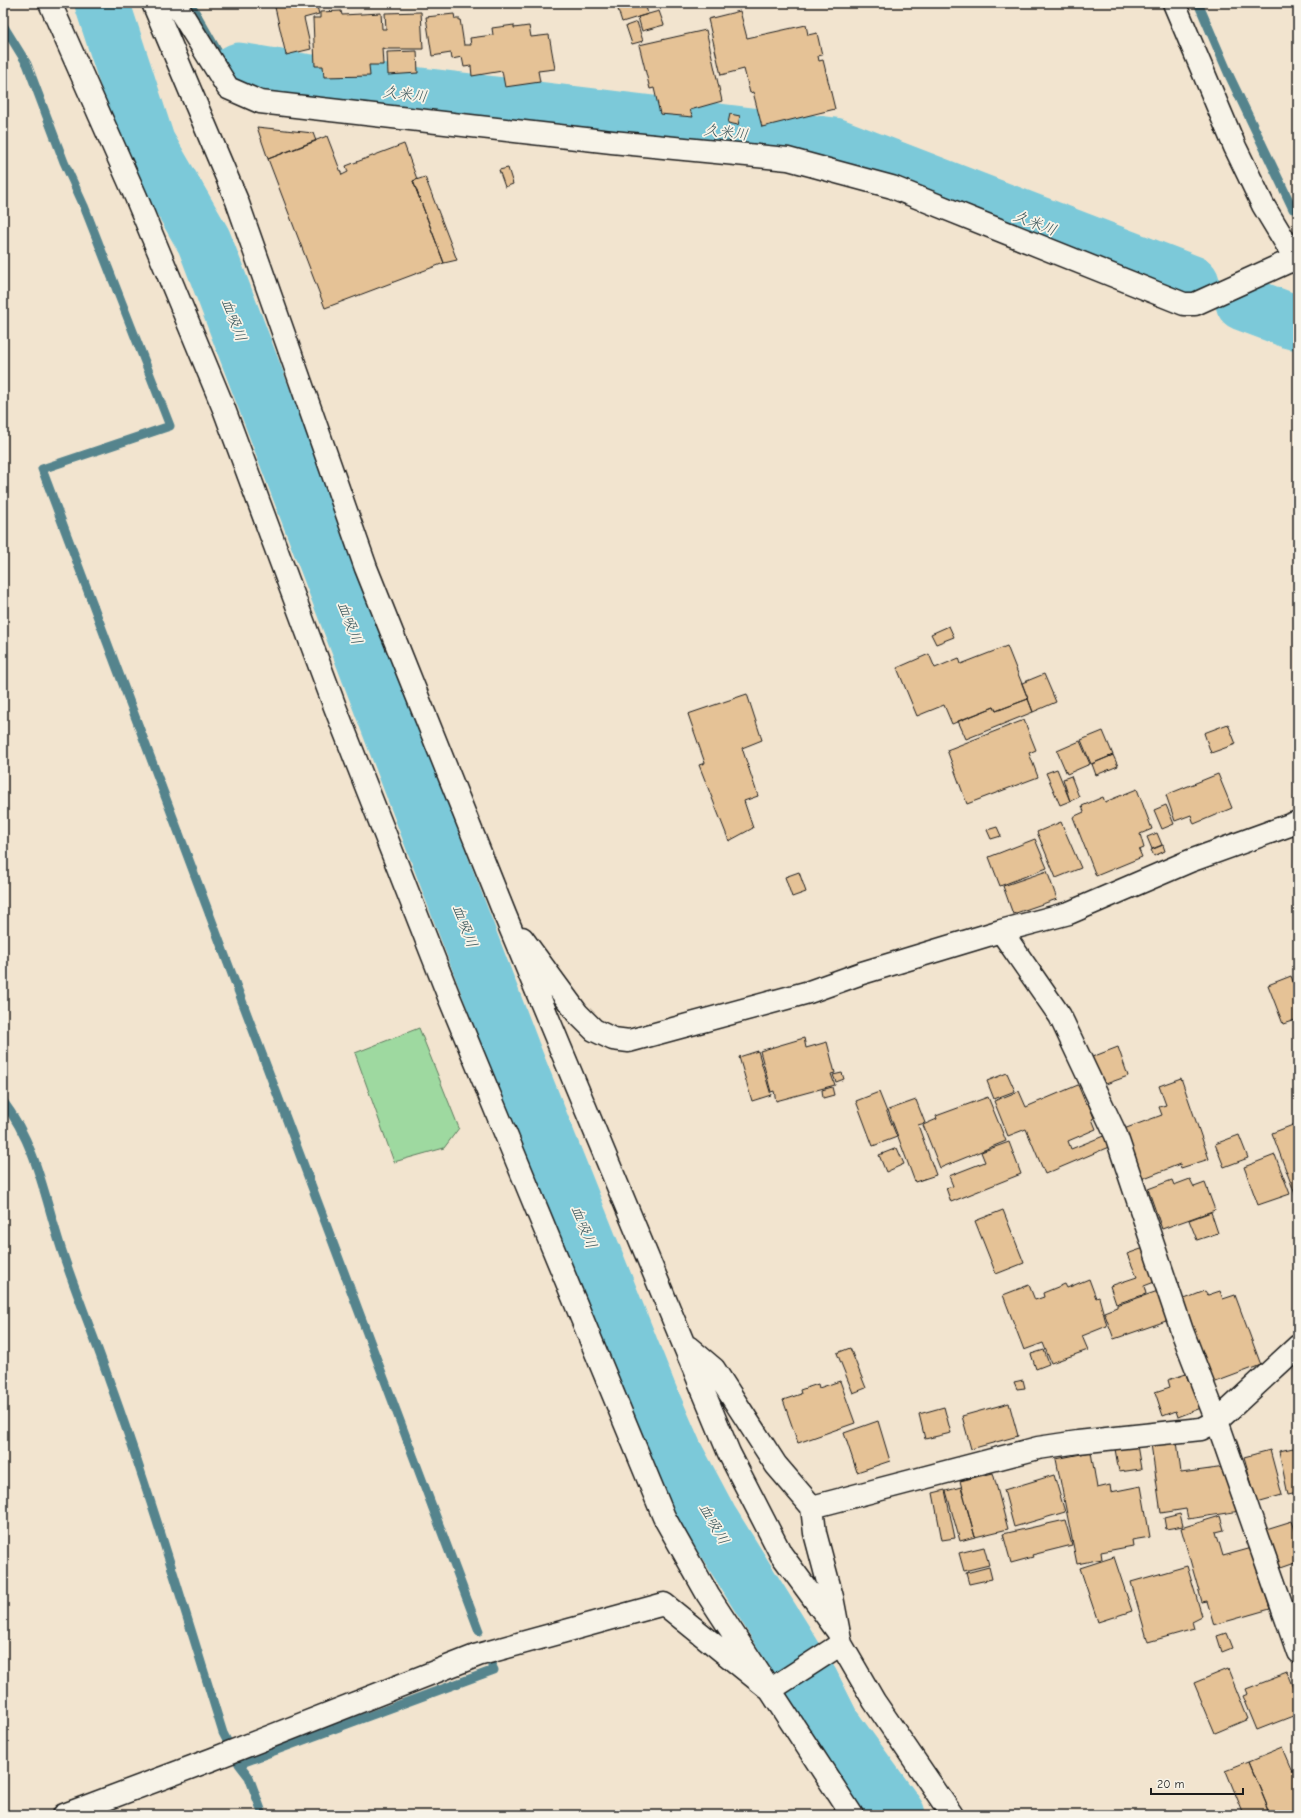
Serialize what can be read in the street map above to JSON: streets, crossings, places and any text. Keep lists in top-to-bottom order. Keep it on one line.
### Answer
{"water":["久米川","血吸川"],"scale_bar":"20 m"}
